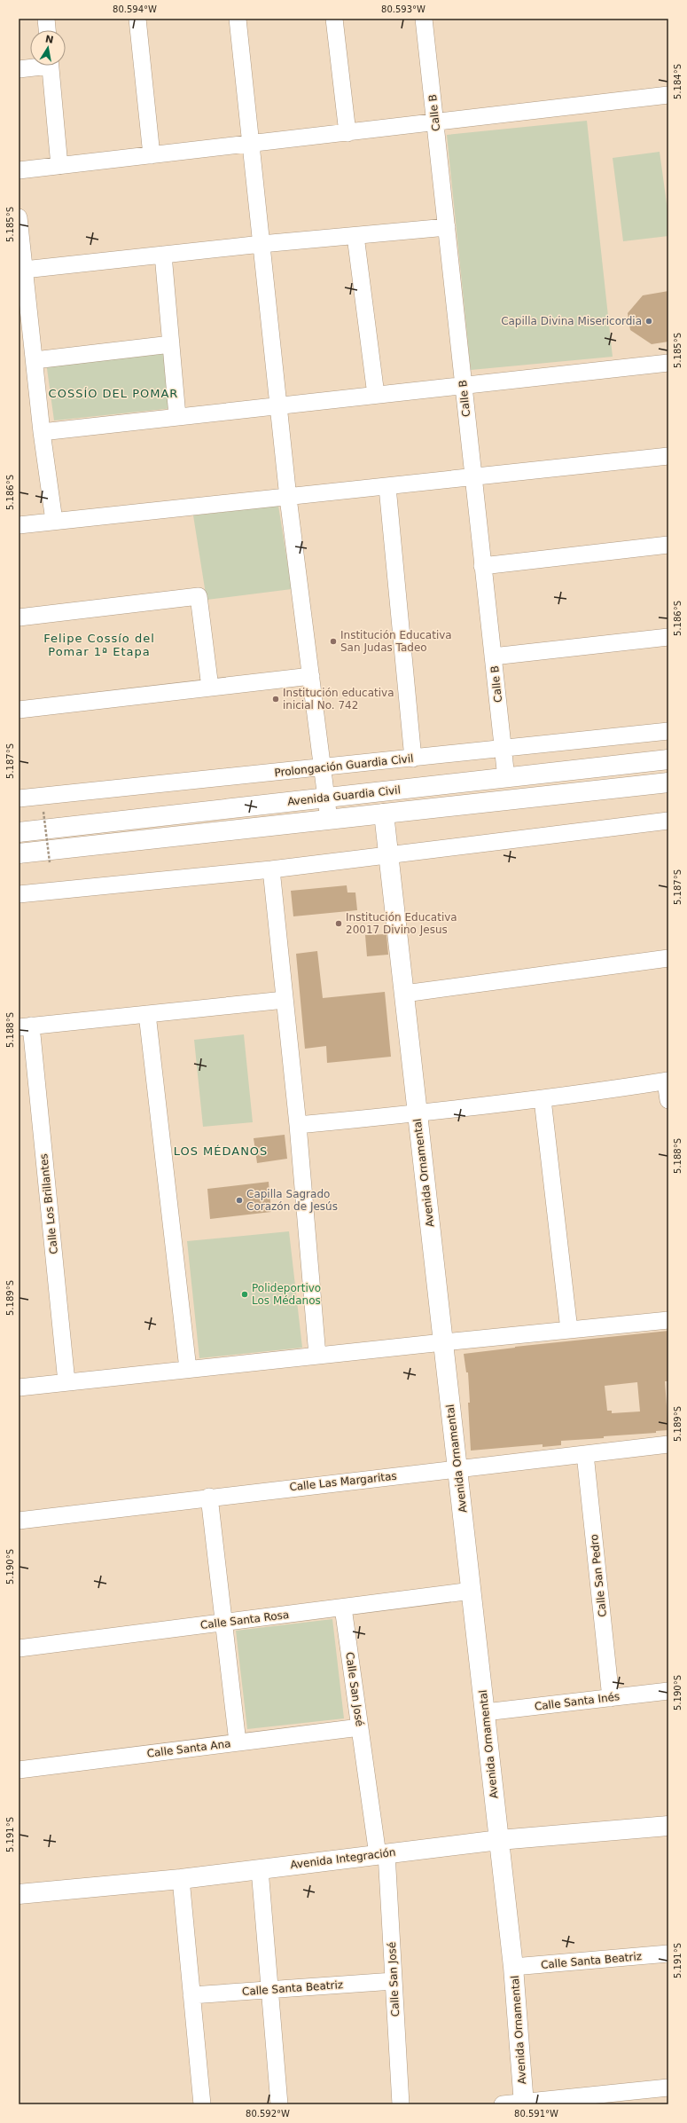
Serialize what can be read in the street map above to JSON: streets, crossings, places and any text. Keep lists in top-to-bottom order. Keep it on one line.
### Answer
{"streets":{"main road":["Avenida Guardia Civil","Avenida Ornamental","Avenida Integración"],"street":["Calle B","Prolongación Guardia Civil","Calle Los Brillantes","Calle Las Margaritas","Calle San Pedro","Calle Santa Rosa","Calle San José","Calle Santa Inés","Calle Santa Ana","Calle Santa Beatriz"]},"crossings":[["Calle B","Prolongación Guardia Civil"],["Calle B","Avenida Guardia Civil"],["Avenida Guardia Civil","Avenida Ornamental"],["Avenida Ornamental","Calle Las Margaritas"],["Avenida Ornamental","Calle Santa Rosa"],["Avenida Ornamental","Calle Santa Inés"],["Avenida Ornamental","Avenida Integración"],["Avenida Ornamental","Calle Santa Beatriz"],["Calle Las Margaritas","Calle San Pedro"],["Calle San Pedro","Calle Santa Inés"],["Calle Santa Rosa","Calle San José"],["Calle San José","Calle Santa Ana"],["Calle San José","Avenida Integración"],["Calle San José","Calle Santa Beatriz"]],"districts":["COSSÍO DEL POMAR","Felipe Cossío del Pomar 1ª Etapa","LOS MÉDANOS"],"places":["Capilla Divina Misericordia","Institución Educativa San Judas Tadeo","Institución educativa inicial No. 742","Institución Educativa 20017 Divino Jesus","Capilla Sagrado Corazón de Jesús","Polideportivo Los Médanos"],"north":"top","coordinates":["80.594°W","80.593°W","5.184°S","5.185°S","5.186°S","5.187°S","5.188°S","5.189°S","5.190°S","5.191°S","80.592°W","80.591°W"]}
